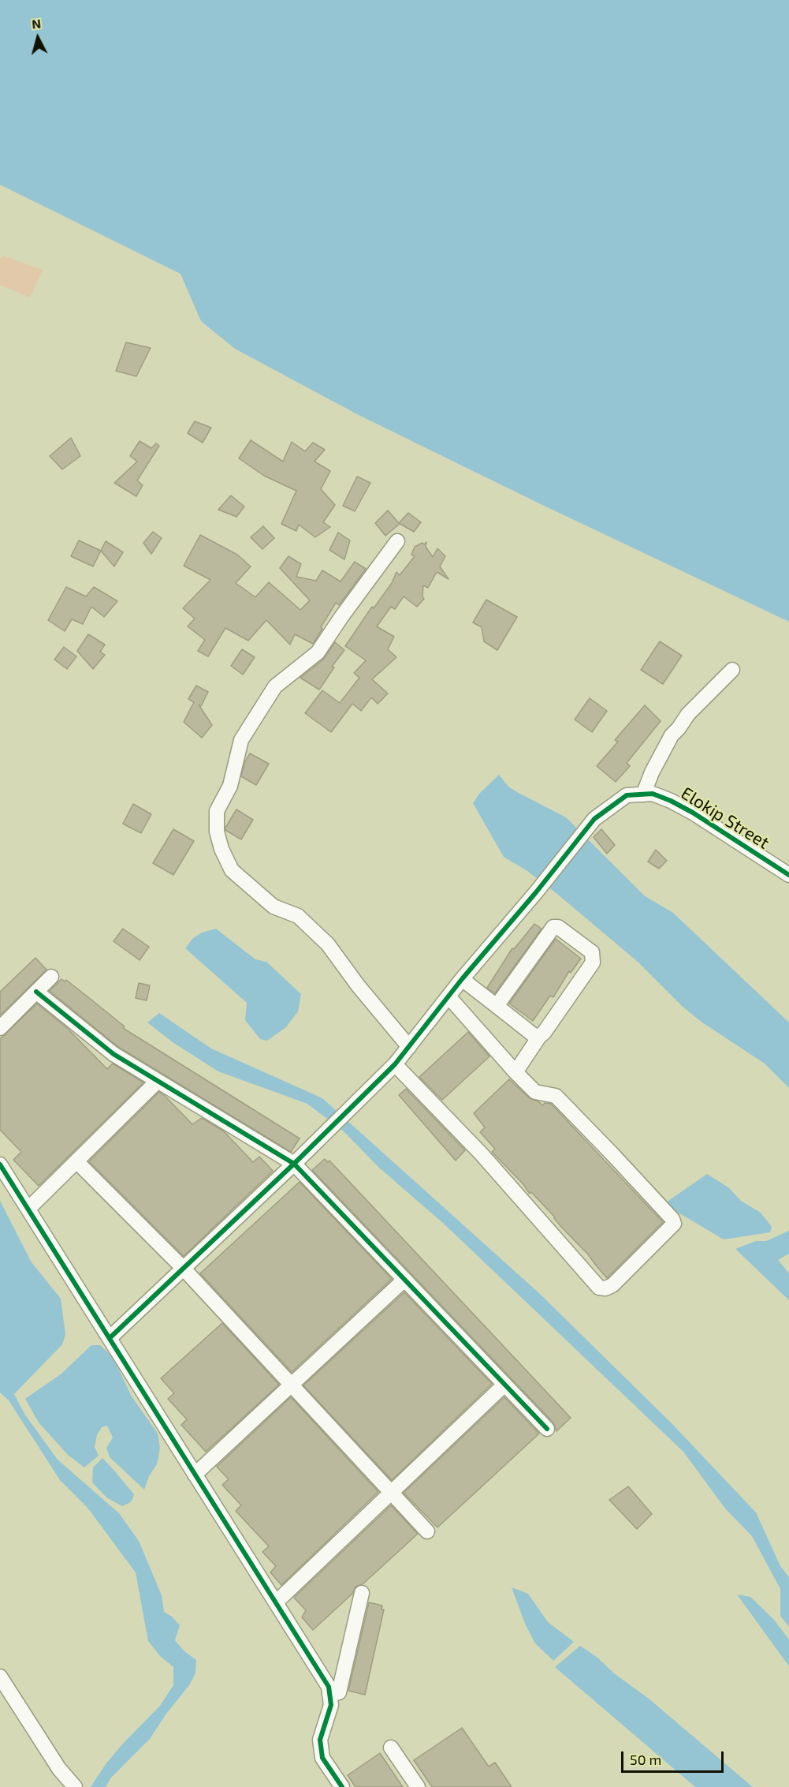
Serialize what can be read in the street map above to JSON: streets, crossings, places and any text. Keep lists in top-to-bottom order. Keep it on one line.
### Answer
{"streets":{"street":["Elokip Street"]},"scale_bar":"50 m","north":"top"}
